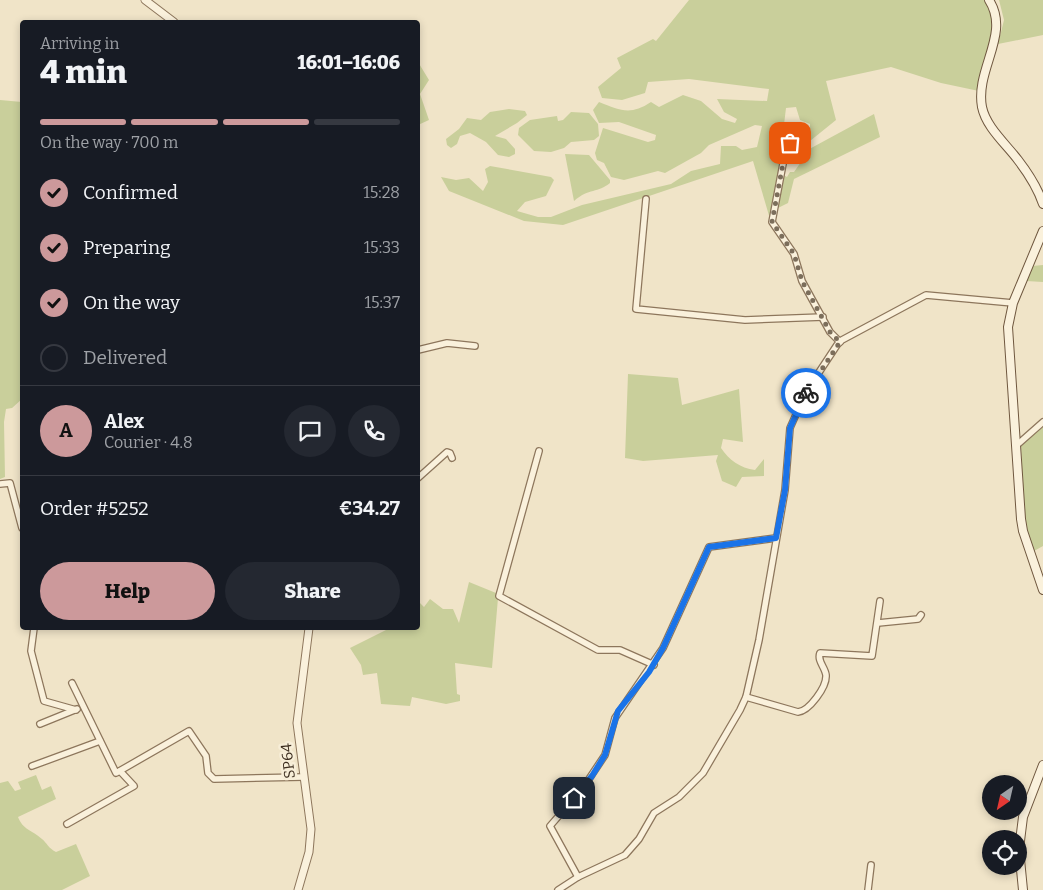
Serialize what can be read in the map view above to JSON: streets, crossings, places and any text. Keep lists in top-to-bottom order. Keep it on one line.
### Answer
{"streets":{"street":["SP64"]},"north":"bottom left","page":{"heading":["4 min","Arriving in","16:01–16:06"],"panel":["Alex","Courier · 4.8","Order #5252","€34.27"],"bar":"On the way · 700 m","list":[["Confirmed","15:28"],["Preparing","15:33"],["On the way","15:37"],"Delivered"],"round":"A","buttons":["Help","Share"]}}
